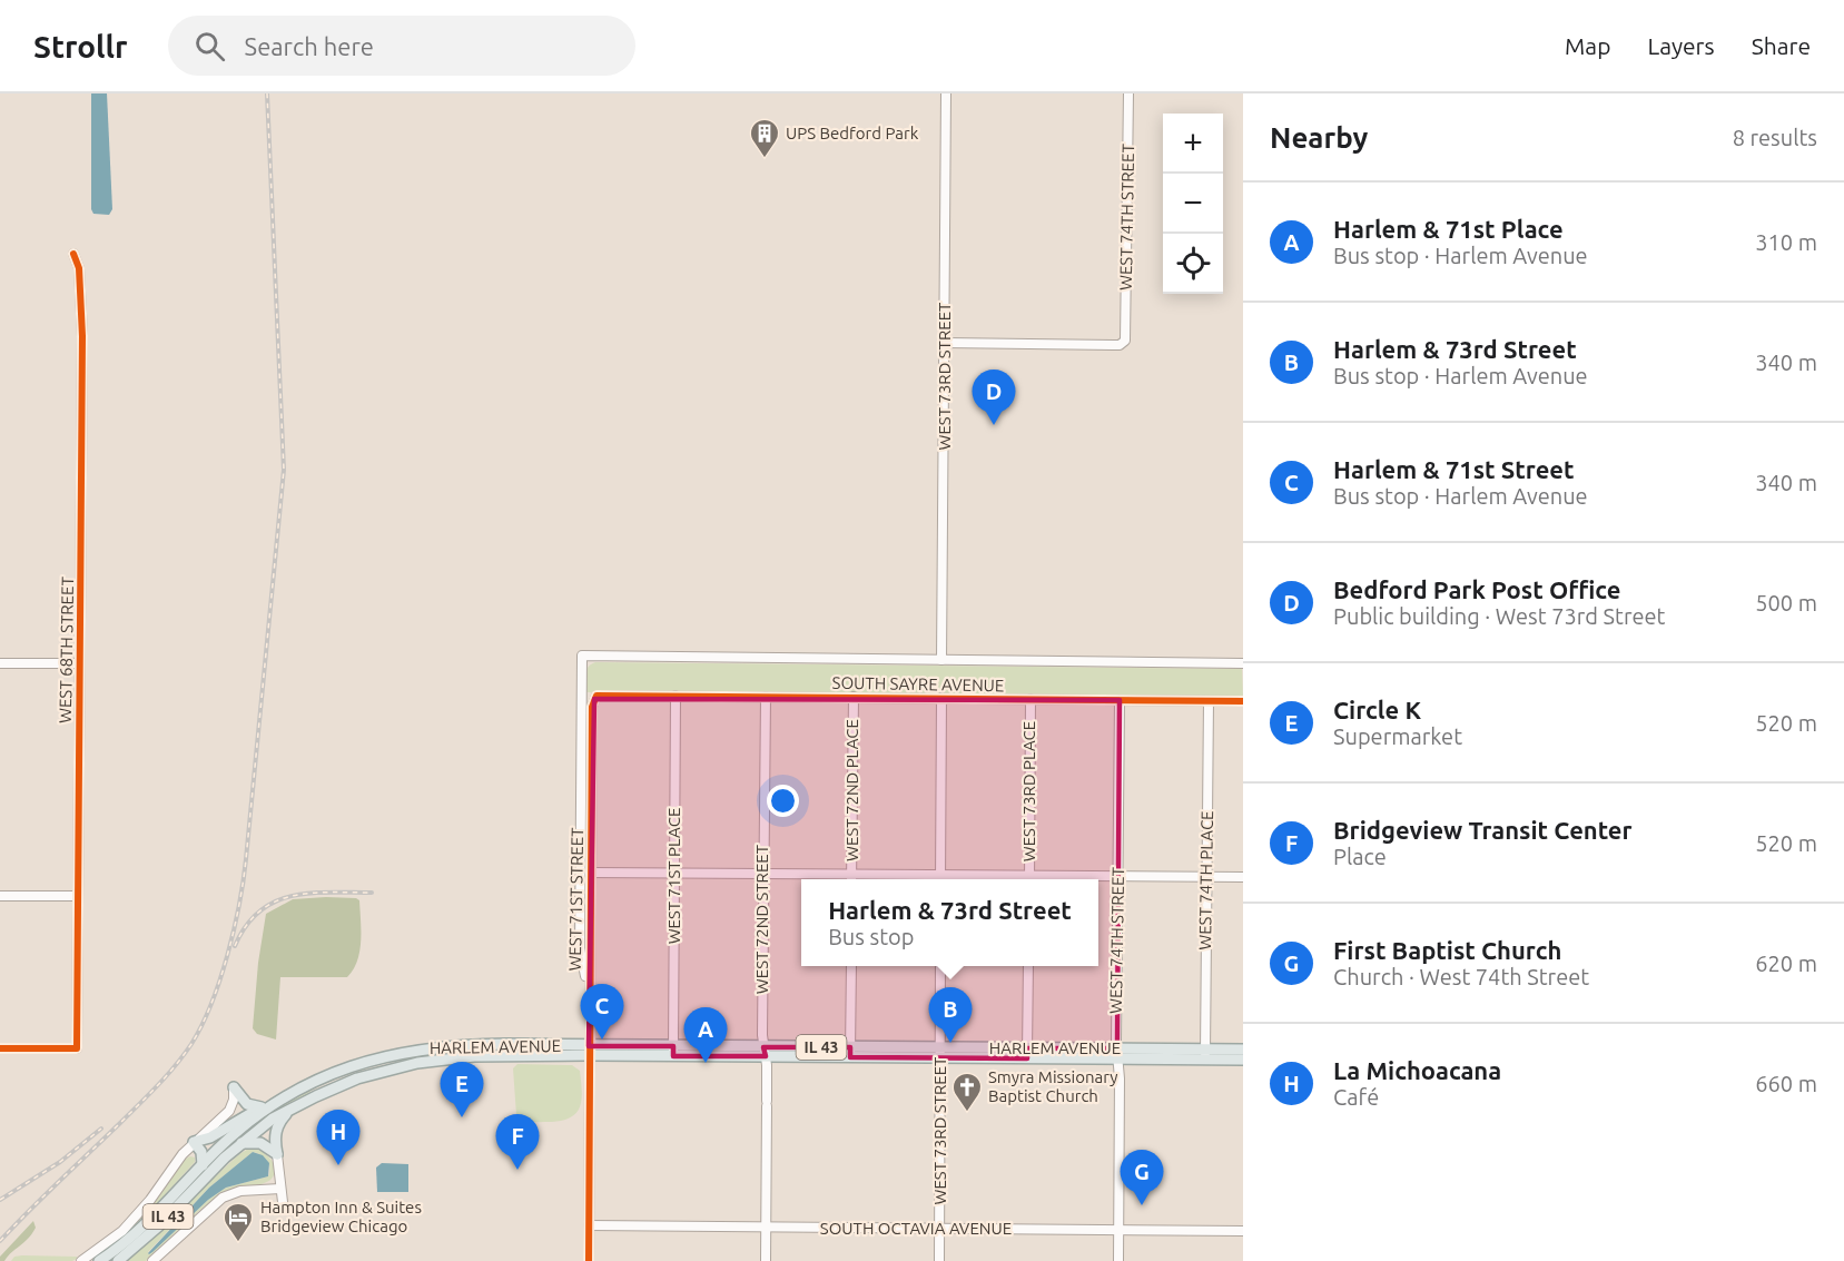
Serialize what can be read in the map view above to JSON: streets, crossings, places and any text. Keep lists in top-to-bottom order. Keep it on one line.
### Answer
{"streets":{"main road":["HARLEM AVENUE","IL 43"],"street":["WEST 74TH STREET","WEST 73RD STREET","WEST 68TH STREET","SOUTH SAYRE AVENUE","WEST 72ND PLACE","WEST 73RD PLACE","WEST 71ST PLACE","WEST 74TH PLACE","WEST 71ST STREET","WEST 72ND STREET","SOUTH OCTAVIA AVENUE"]},"crossings":[["WEST 74TH STREET","WEST 73RD STREET"],["WEST 74TH STREET","SOUTH SAYRE AVENUE"],["WEST 74TH STREET","HARLEM AVENUE"],["WEST 74TH STREET","SOUTH OCTAVIA AVENUE"],["WEST 73RD STREET","SOUTH SAYRE AVENUE"],["WEST 73RD STREET","HARLEM AVENUE"],["WEST 73RD STREET","SOUTH OCTAVIA AVENUE"],["SOUTH SAYRE AVENUE","WEST 72ND PLACE"],["SOUTH SAYRE AVENUE","WEST 73RD PLACE"],["SOUTH SAYRE AVENUE","WEST 71ST PLACE"],["SOUTH SAYRE AVENUE","WEST 74TH PLACE"],["SOUTH SAYRE AVENUE","WEST 71ST STREET"],["SOUTH SAYRE AVENUE","WEST 72ND STREET"],["WEST 71ST PLACE","HARLEM AVENUE"],["WEST 74TH PLACE","HARLEM AVENUE"],["WEST 71ST STREET","HARLEM AVENUE"],["WEST 71ST STREET","SOUTH OCTAVIA AVENUE"],["WEST 72ND STREET","HARLEM AVENUE"],["WEST 72ND STREET","SOUTH OCTAVIA AVENUE"]],"places":{"building":["UPS Bedford Park"],"church":["Smyra Missionary Baptist Church"],"hotel":["Hampton Inn & Suites Bridgeview Chicago"]},"page":{"header":"Strollr","search":"Search here","nav":["Map","Layers","Share"],"heading":["Nearby","8 results"],"map_buttons":["+","−"],"list":[{"mark":"A","name":"Harlem & 71st Place","note":"Bus stop · Harlem Avenue","value":"310 m"},{"mark":"B","name":"Harlem & 73rd Street","note":"Bus stop · Harlem Avenue","value":"340 m"},{"mark":"C","name":"Harlem & 71st Street","note":"Bus stop · Harlem Avenue","value":"340 m"},{"mark":"D","name":"Bedford Park Post Office","note":"Public building · West 73rd Street","value":"500 m"},{"mark":"E","name":"Circle K","note":"Supermarket","value":"520 m"},{"mark":"F","name":"Bridgeview Transit Center","note":"Place","value":"520 m"},{"mark":"G","name":"First Baptist Church","note":"Church · West 74th Street","value":"620 m"},{"mark":"H","name":"La Michoacana","note":"Café","value":"660 m"}],"pins":["D","C","B","A","E","H","F","G"],"popup":["Harlem & 73rd Street","Bus stop"]}}
